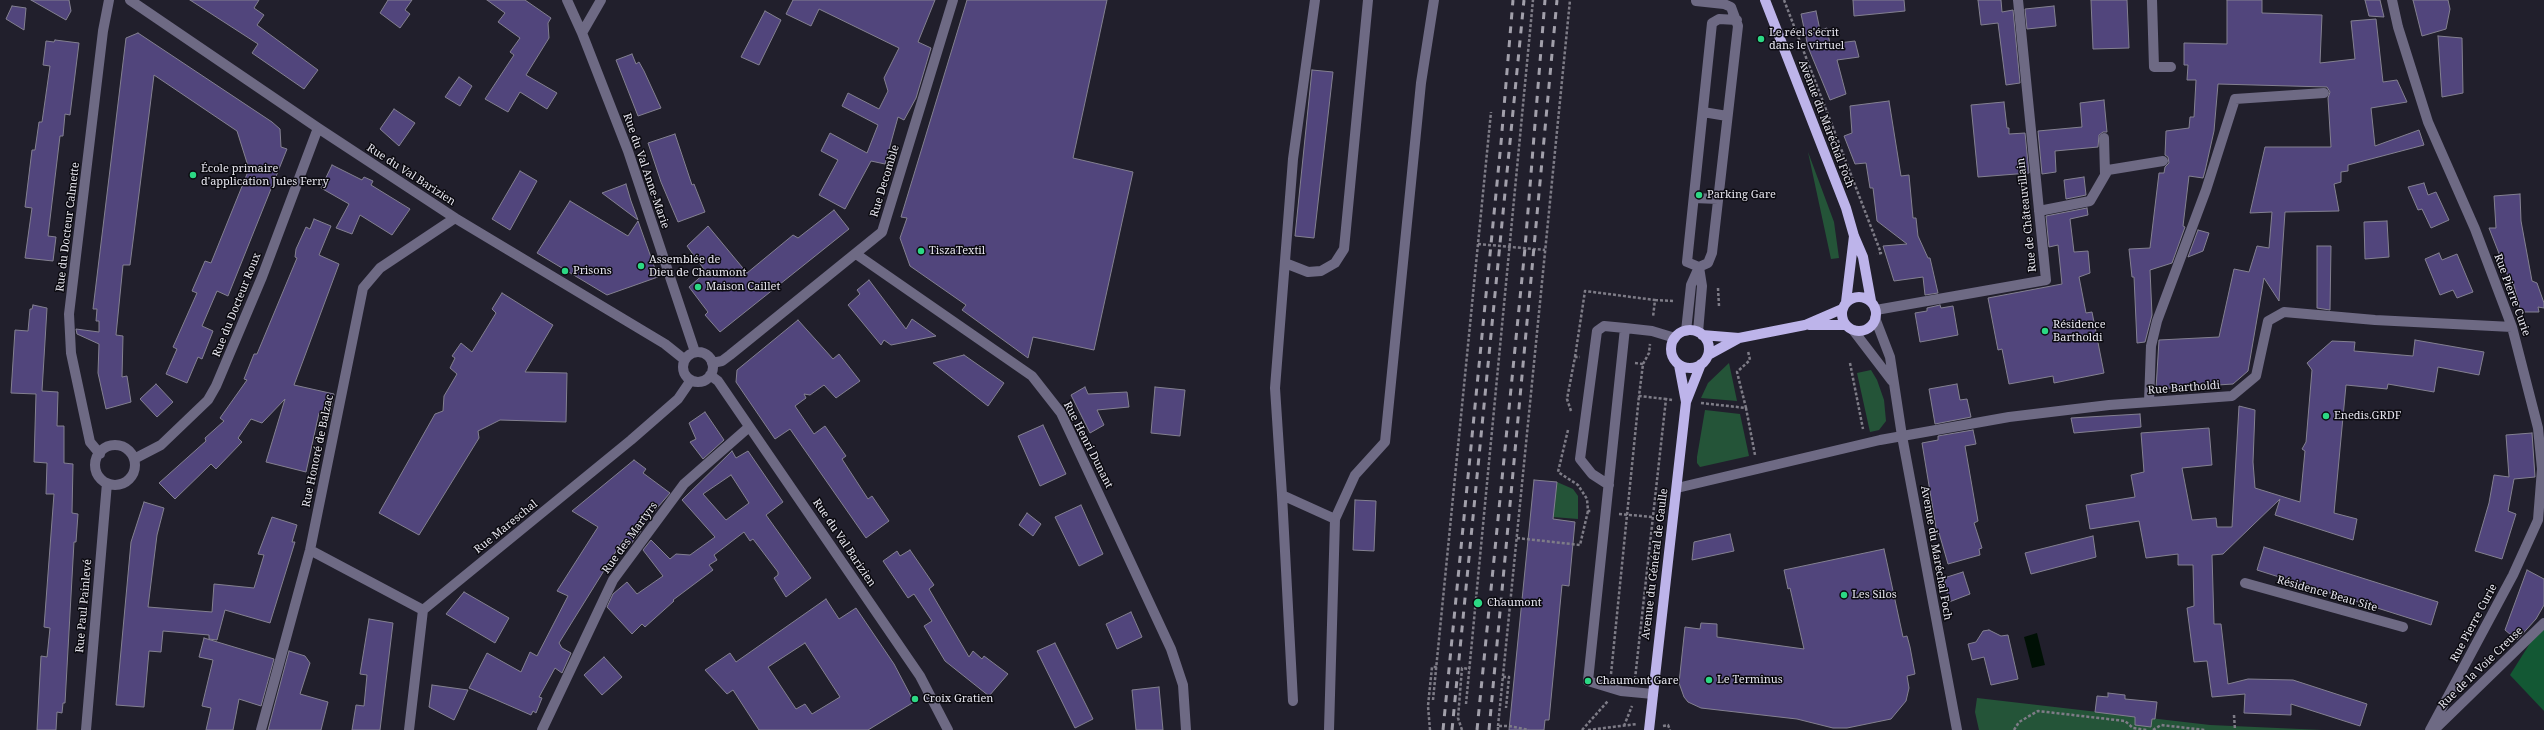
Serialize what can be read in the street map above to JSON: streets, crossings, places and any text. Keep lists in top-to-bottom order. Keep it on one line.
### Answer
{"streets":{"main road":["Avenue du Maréchal Foch","Avenue du Général de Gaulle"],"street":["Rue du Val Anne-Marie","Rue du Val Barizien","Rue Decomble","Rue de Châteauvillain","Rue du Docteur Calmette","Rue Pierre Curie","Rue du Docteur Roux","Rue Bartholdi","Rue Henri Dunant","Rue Honoré de Balzac","Rue Mareschal","Rue des Martyrs","Résidence Beau Site","Rue Paul Painlevé","Rue de la Voie Creuse"]},"crossings":[["Avenue du Maréchal Foch","Rue de Châteauvillain"],["Avenue du Maréchal Foch","Rue Bartholdi"],["Rue du Val Anne-Marie","Rue du Val Barizien"],["Rue du Val Anne-Marie","Rue Decomble"],["Rue du Val Anne-Marie","Rue Mareschal"],["Rue du Val Barizien","Rue Decomble"],["Rue du Val Barizien","Rue du Docteur Roux"],["Rue du Val Barizien","Rue Honoré de Balzac"],["Rue du Val Barizien","Rue Mareschal"],["Rue du Val Barizien","Rue des Martyrs"],["Rue Decomble","Rue Henri Dunant"],["Rue Decomble","Rue Mareschal"],["Rue du Docteur Calmette","Rue du Docteur Roux"],["Rue du Docteur Calmette","Rue Paul Painlevé"],["Rue Pierre Curie","Rue Bartholdi"],["Rue du Docteur Roux","Rue Paul Painlevé"],["Rue Bartholdi","Avenue du Général de Gaulle"]],"places":["Le réel s'écrit dans le virtuel","École primaire d'application Jules Ferry","Parking Gare","TiszaTextil","Assemblée de Dieu de Chaumont","Prisons","Maison Caillet","Résidence Bartholdi","Enedis.GRDF","Les Silos","Chaumont","Le Terminus","Chaumont Gare","Croix Gratien"]}
